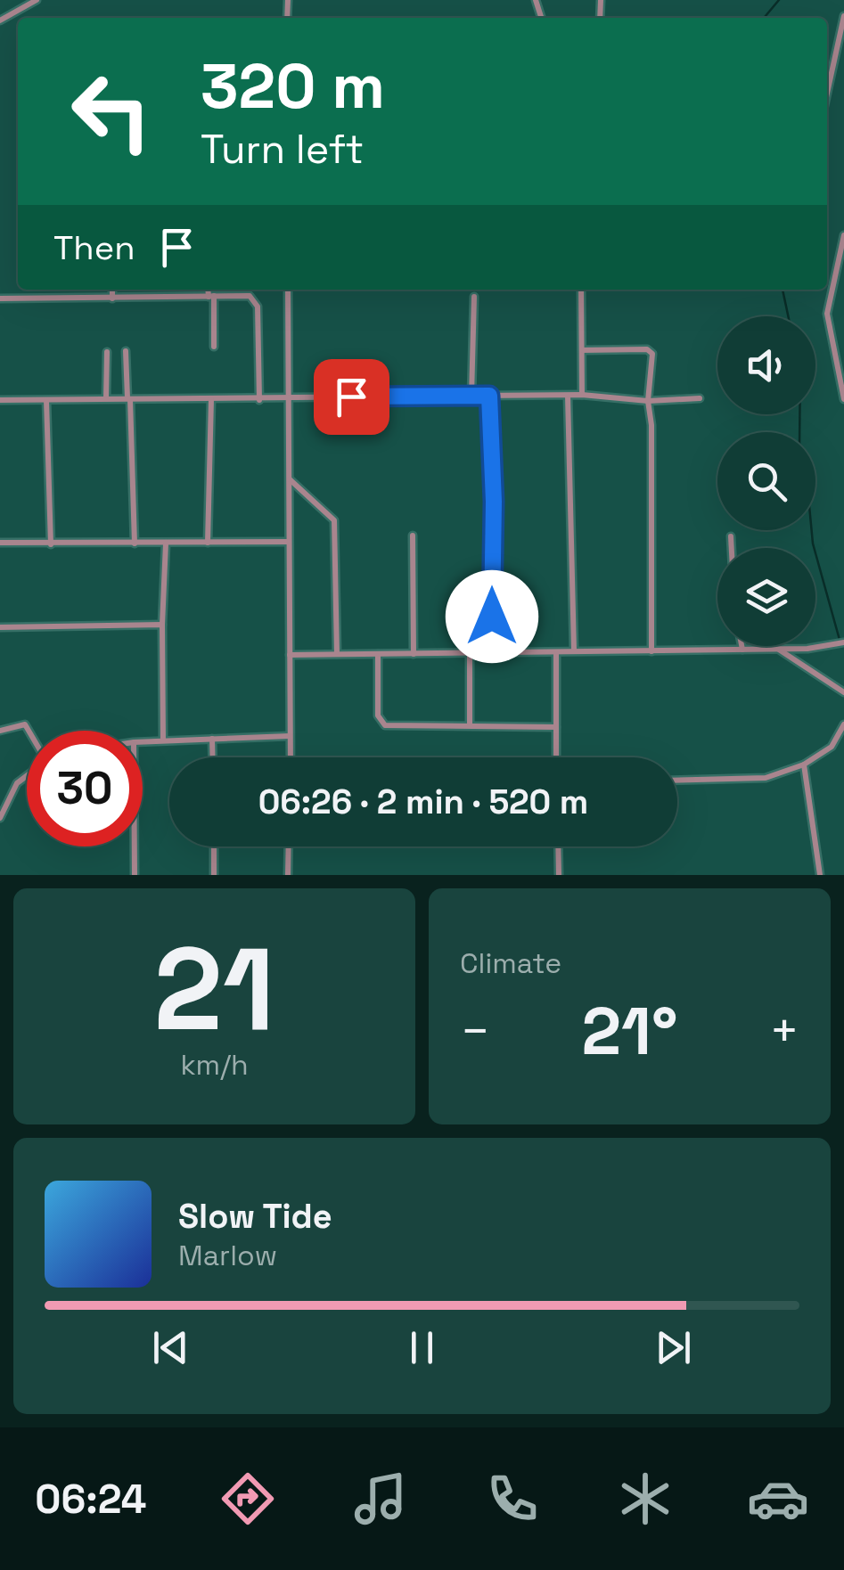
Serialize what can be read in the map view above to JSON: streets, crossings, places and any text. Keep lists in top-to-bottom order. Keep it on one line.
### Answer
{"page":{"turn":["320 m","Turn left"],"then":"Then","limit":"30","trip":"06:26 · 2 min · 520 m","tile":[["21","km/h"],"Climate"],"heat":["−","21°","+"],"song":["Slow Tide","Marlow"],"tabs":"06:24"}}
